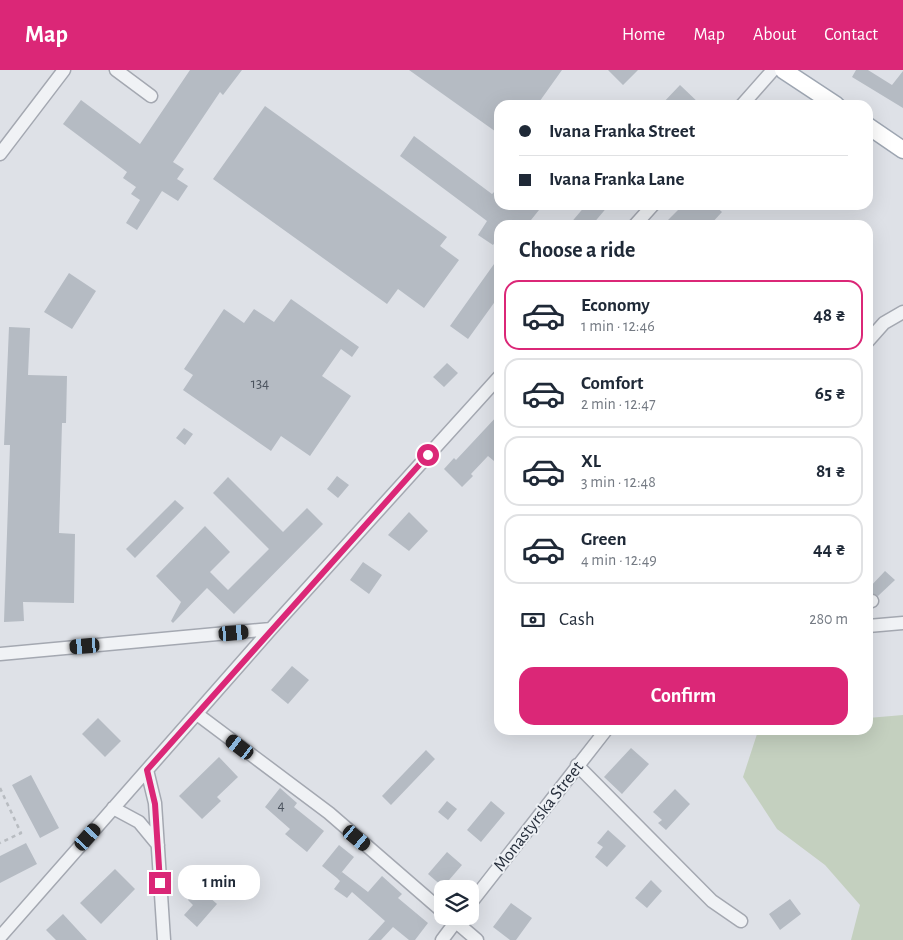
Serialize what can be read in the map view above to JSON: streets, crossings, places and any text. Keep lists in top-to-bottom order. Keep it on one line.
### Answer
{"streets":{"street":["Monastyrska Street"]},"house_numbers":["134","4"],"page":{"header":"Map","nav":["Home","Map","About","Contact"],"banner":["Ivana Franka Street","Ivana Franka Lane"],"heading":"Choose a ride","list":[{"name":"Economy","note":"1 min · 12:46","value":"48 ₴"},{"name":"Comfort","note":"2 min · 12:47","value":"65 ₴"},{"name":"XL","note":"3 min · 12:48","value":"81 ₴"},{"name":"Green","note":"4 min · 12:49","value":"44 ₴"}],"pay":["Cash","280 m"],"buttons":"Confirm","bubble":"1 min"}}
